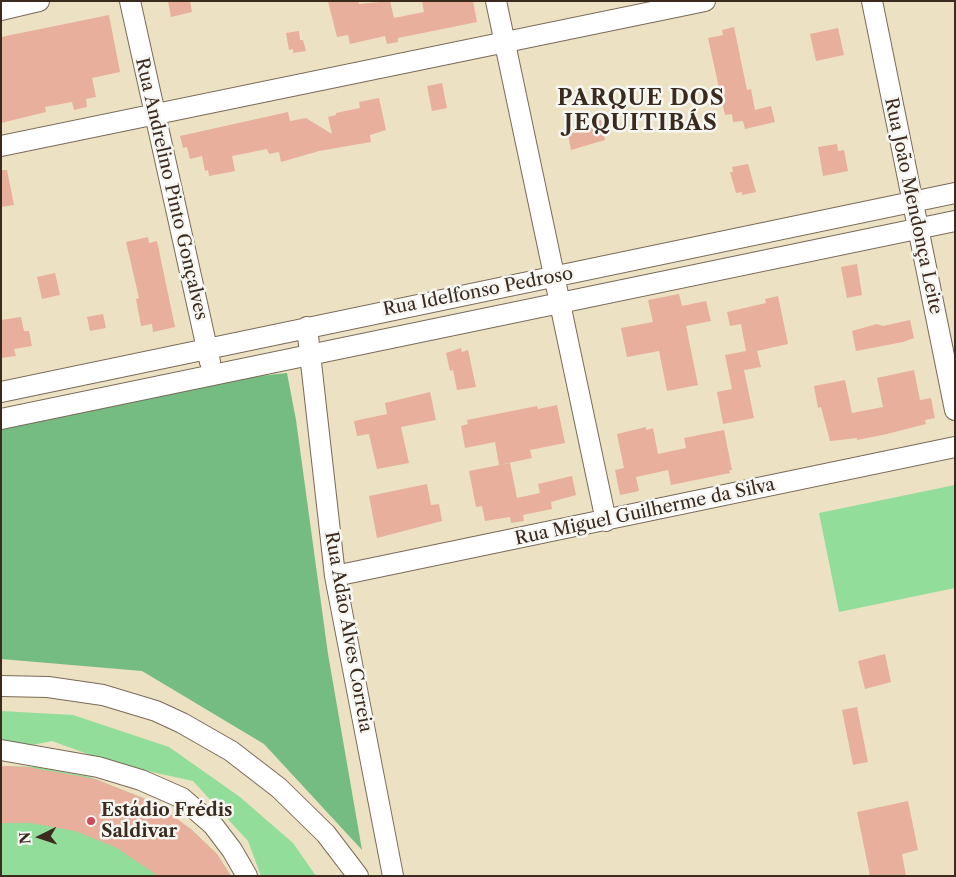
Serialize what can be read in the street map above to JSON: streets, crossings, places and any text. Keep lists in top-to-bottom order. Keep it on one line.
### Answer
{"streets":{"street":["Rua Andrelino Pinto Gonçalves","Rua João Mendonça Leite","Rua Idelfonso Pedroso","Rua Miguel Guilherme da Silva","Rua Adão Alves Correia"]},"crossings":[["Rua Andrelino Pinto Gonçalves","Rua Idelfonso Pedroso"],["Rua João Mendonça Leite","Rua Idelfonso Pedroso"],["Rua Idelfonso Pedroso","Rua Adão Alves Correia"],["Rua Miguel Guilherme da Silva","Rua Adão Alves Correia"]],"districts":["PARQUE DOS JEQUITIBÁS"],"places":["Estádio Frédis Saldivar"],"north":"left"}
